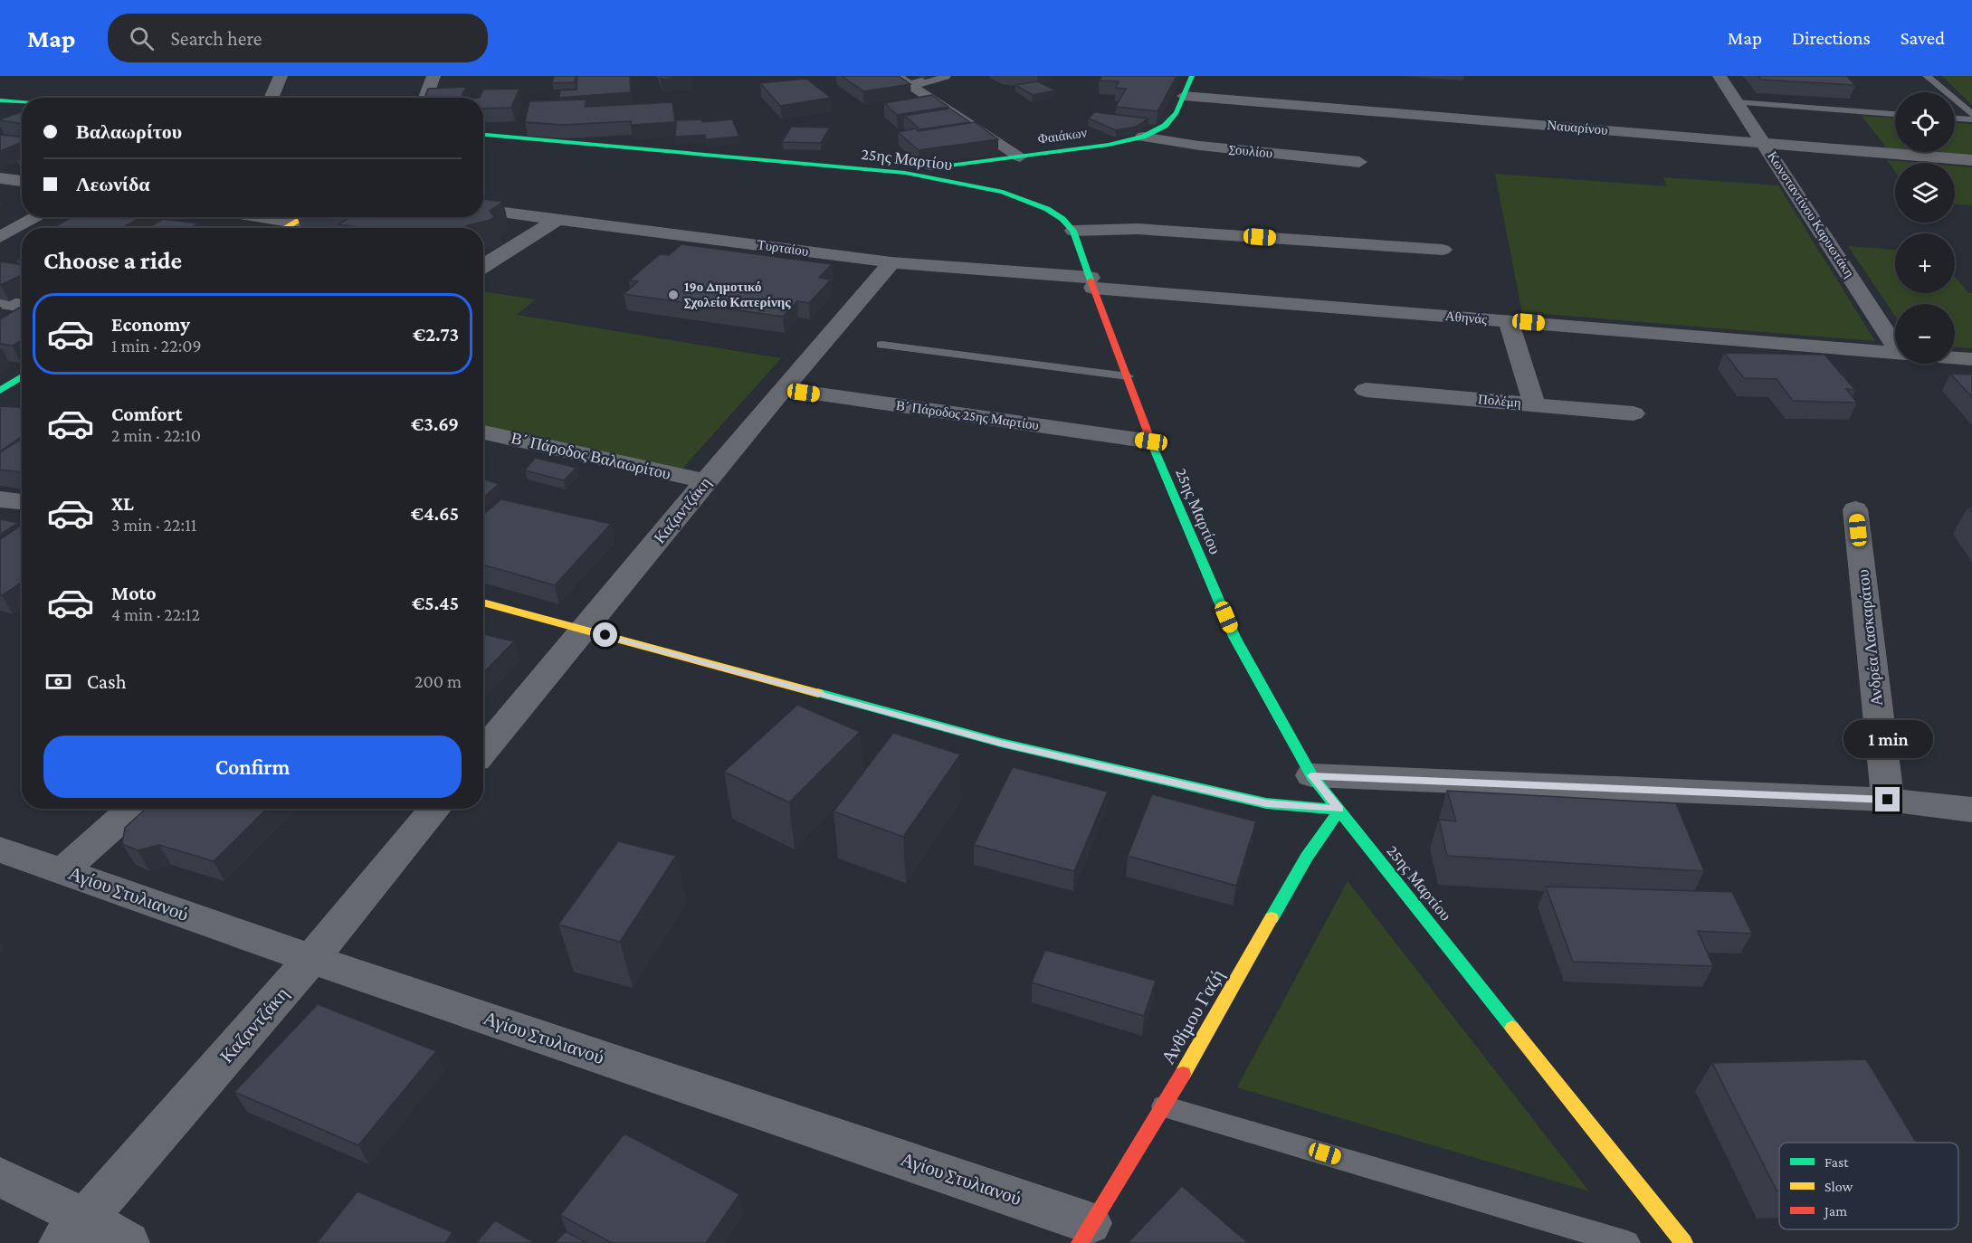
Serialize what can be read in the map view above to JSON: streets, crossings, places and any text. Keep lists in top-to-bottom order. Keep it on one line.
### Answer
{"streets":{"street":["Ναυαρίνου","Φαιάκων","Σουλίου","25ης Μαρτίου","Κωνσταντίνου Καρυωτάκη","Τυρταίου","Αθηνάς","Πολέμη","Β΄ Πάροδος 25ης Μαρτίου","Β΄ Πάροδος Βαλαωρίτου","Καζαντζάκη","Ανδρέα Λασκαράτου","Αγίου Στυλιανού","Ανθίμου Γαζή"]},"crossings":[["Ναυαρίνου","Φαιάκων"],["Ναυαρίνου","Κωνσταντίνου Καρυωτάκη"],["Φαιάκων","Σουλίου"],["Φαιάκων","25ης Μαρτίου"],["25ης Μαρτίου","Τυρταίου"],["25ης Μαρτίου","Αθηνάς"],["25ης Μαρτίου","Β΄ Πάροδος 25ης Μαρτίου"],["25ης Μαρτίου","Ανθίμου Γαζή"],["Τυρταίου","Αθηνάς"],["Τυρταίου","Καζαντζάκη"],["Β΄ Πάροδος 25ης Μαρτίου","Καζαντζάκη"],["Β΄ Πάροδος Βαλαωρίτου","Καζαντζάκη"],["Καζαντζάκη","Αγίου Στυλιανού"],["Αγίου Στυλιανού","Ανθίμου Γαζή"]],"places":["19ο Δημοτικό Σχολείο Κατερίνης"],"legend":["Fast","Slow","Jam"],"page":{"header":"Map","search":"Search here","nav":["Map","Directions","Saved"],"map_buttons":["+","−"],"banner":["Βαλαωρίτου","Λεωνίδα"],"heading":"Choose a ride","list":[{"name":"Economy","note":"1 min · 22:09","value":"€2.73"},{"name":"Comfort","note":"2 min · 22:10","value":"€3.69"},{"name":"XL","note":"3 min · 22:11","value":"€4.65"},{"name":"Moto","note":"4 min · 22:12","value":"€5.45"}],"pay":["Cash","200 m"],"bubble":"1 min","buttons":"Confirm"}}
